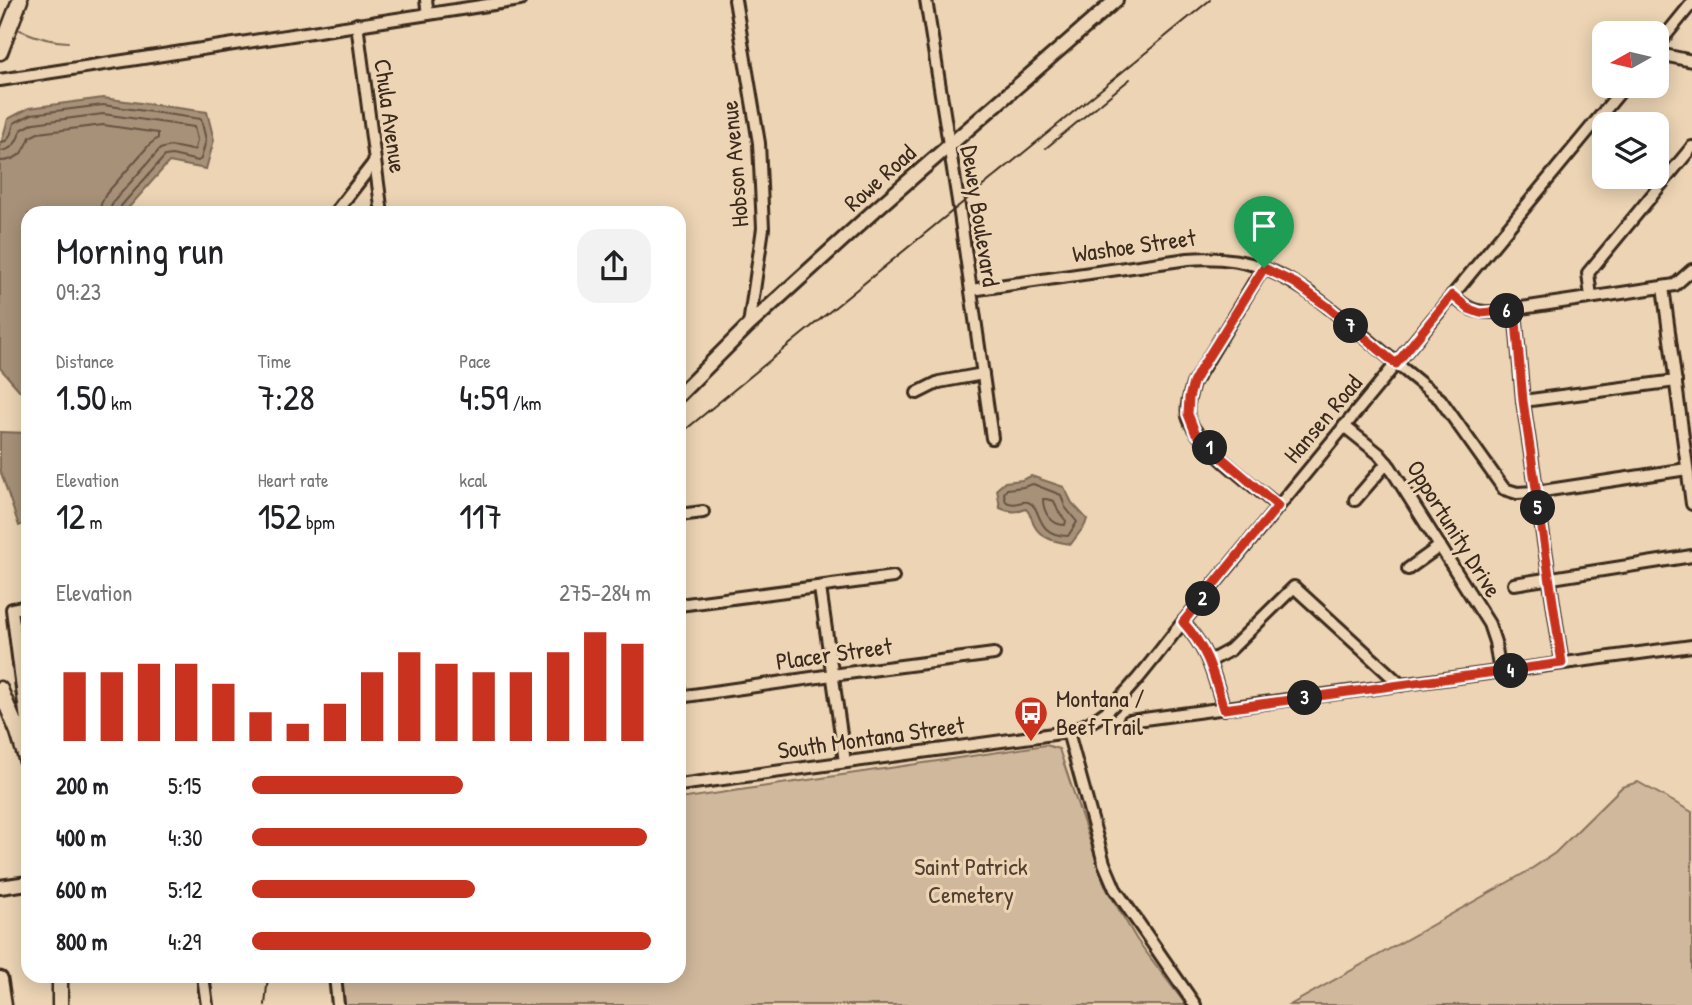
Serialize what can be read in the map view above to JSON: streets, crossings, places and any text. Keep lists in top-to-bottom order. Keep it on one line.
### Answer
{"streets":{"main road":["Rowe Road"],"street":["Chula Avenue","Hobson Avenue","Dewey Boulevard","Washoe Street","Hansen Road","Opportunity Drive","Placer Street","South Montana Street"]},"crossings":[["Hobson Avenue","Rowe Road"],["Rowe Road","Dewey Boulevard"],["Dewey Boulevard","Washoe Street"],["Washoe Street","Hansen Road"],["Hansen Road","Opportunity Drive"],["Hansen Road","South Montana Street"]],"parks":["Saint Patrick Cemetery"],"places":{"bus stop":["Montana / Beef Trail"]},"north":"left","page":{"heading":["Morning run","09:23"],"pins":["6","7","1","5","2","4","3"],"stats":[["Distance","1.50 km"],["Time","7:28"],["Pace","4:59 /km"],["Elevation","12 m"],["Heart rate","152 bpm"],["kcal","117"]],"chart":["Elevation","275–284 m"],"list":[{"name":"200 m","note":"5:15"},{"name":"400 m","note":"4:30"},{"name":"600 m","note":"5:12"},{"name":"800 m","note":"4:29"}]}}
